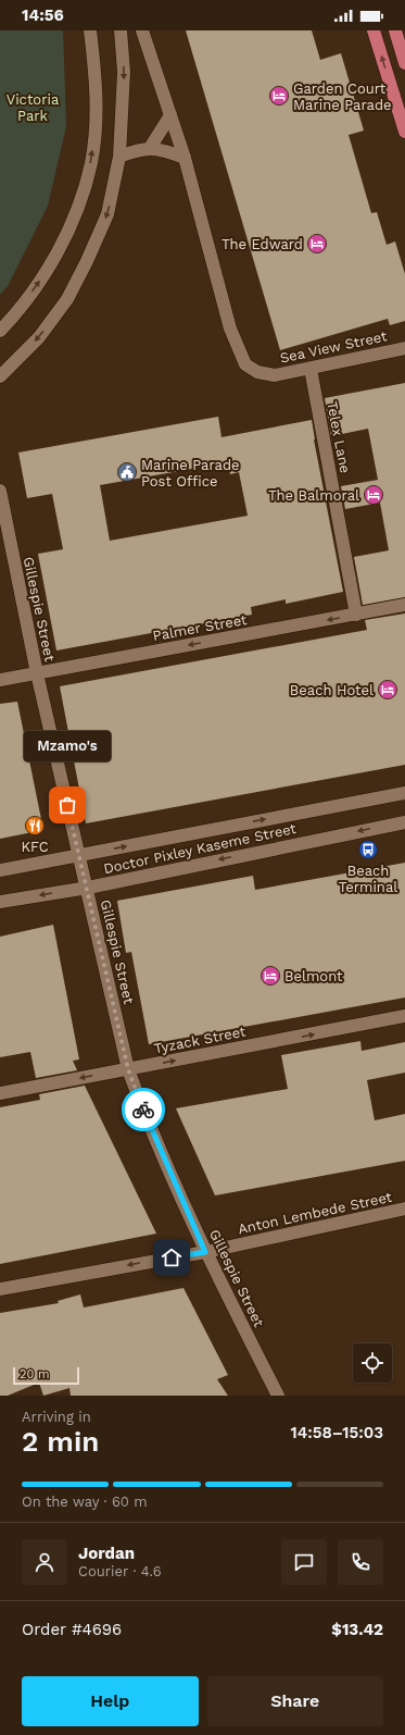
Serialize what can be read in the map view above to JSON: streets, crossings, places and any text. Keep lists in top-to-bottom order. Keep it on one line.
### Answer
{"streets":{"street":["Sea View Street","Telex Lane","Gillespie Street","Palmer Street","Doctor Pixley Kaseme Street","Tyzack Street","Anton Lembede Street"]},"crossings":[["Sea View Street","Telex Lane"],["Telex Lane","Palmer Street"],["Gillespie Street","Palmer Street"],["Gillespie Street","Doctor Pixley Kaseme Street"],["Gillespie Street","Tyzack Street"],["Gillespie Street","Anton Lembede Street"]],"one_way":["Palmer Street","Anton Lembede Street"],"parks":["Victoria Park"],"places":{"hotel":["Garden Court Marine Parade","The Edward","The Balmoral","Beach Hotel","Belmont"],"public building":["Marine Parade Post Office"],"other":["Mzamo's"],"restaurant":["KFC"],"bus stop":["Beach Terminal"]},"scale_bar":"20 m","page":{"status":"14:56","bubble":"Mzamo's","scale":"20 m","heading":["2 min","Arriving in","14:58–15:03"],"panel":["Jordan","Courier · 4.6","Order #4696","$13.42"],"bar":"On the way · 60 m","buttons":["Help","Share"]}}
